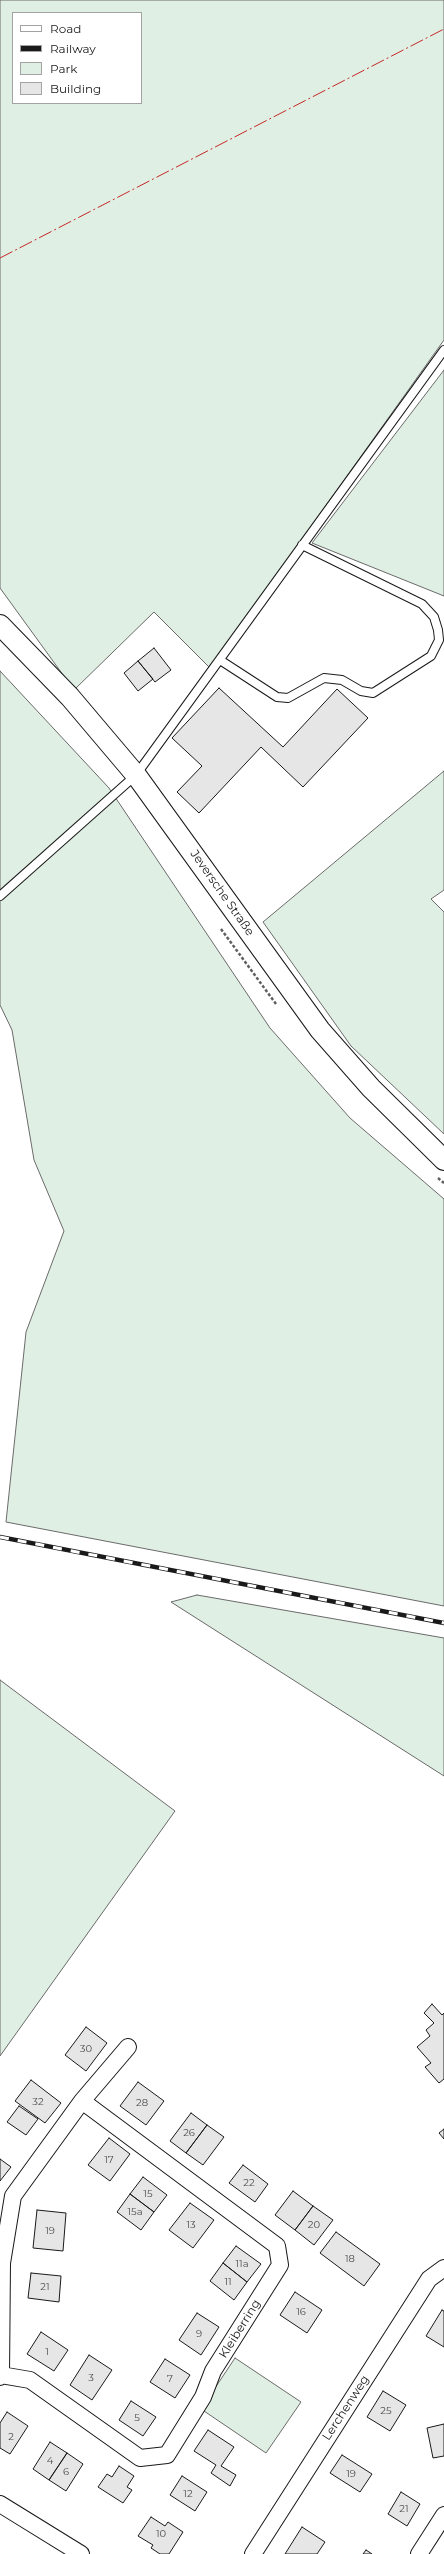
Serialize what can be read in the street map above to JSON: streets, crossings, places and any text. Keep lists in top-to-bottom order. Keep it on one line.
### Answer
{"streets":{"street":["Jeversche Straße","Kleiberring","Lerchenweg"]},"house_numbers":["30","32","28","26","17","22","15","15a","13","20","19","18","11a","11","21","16","9","1","3","7","25","5","2","4","6","19","12","21","10"],"legend":["Road","Railway","Park","Building"]}
